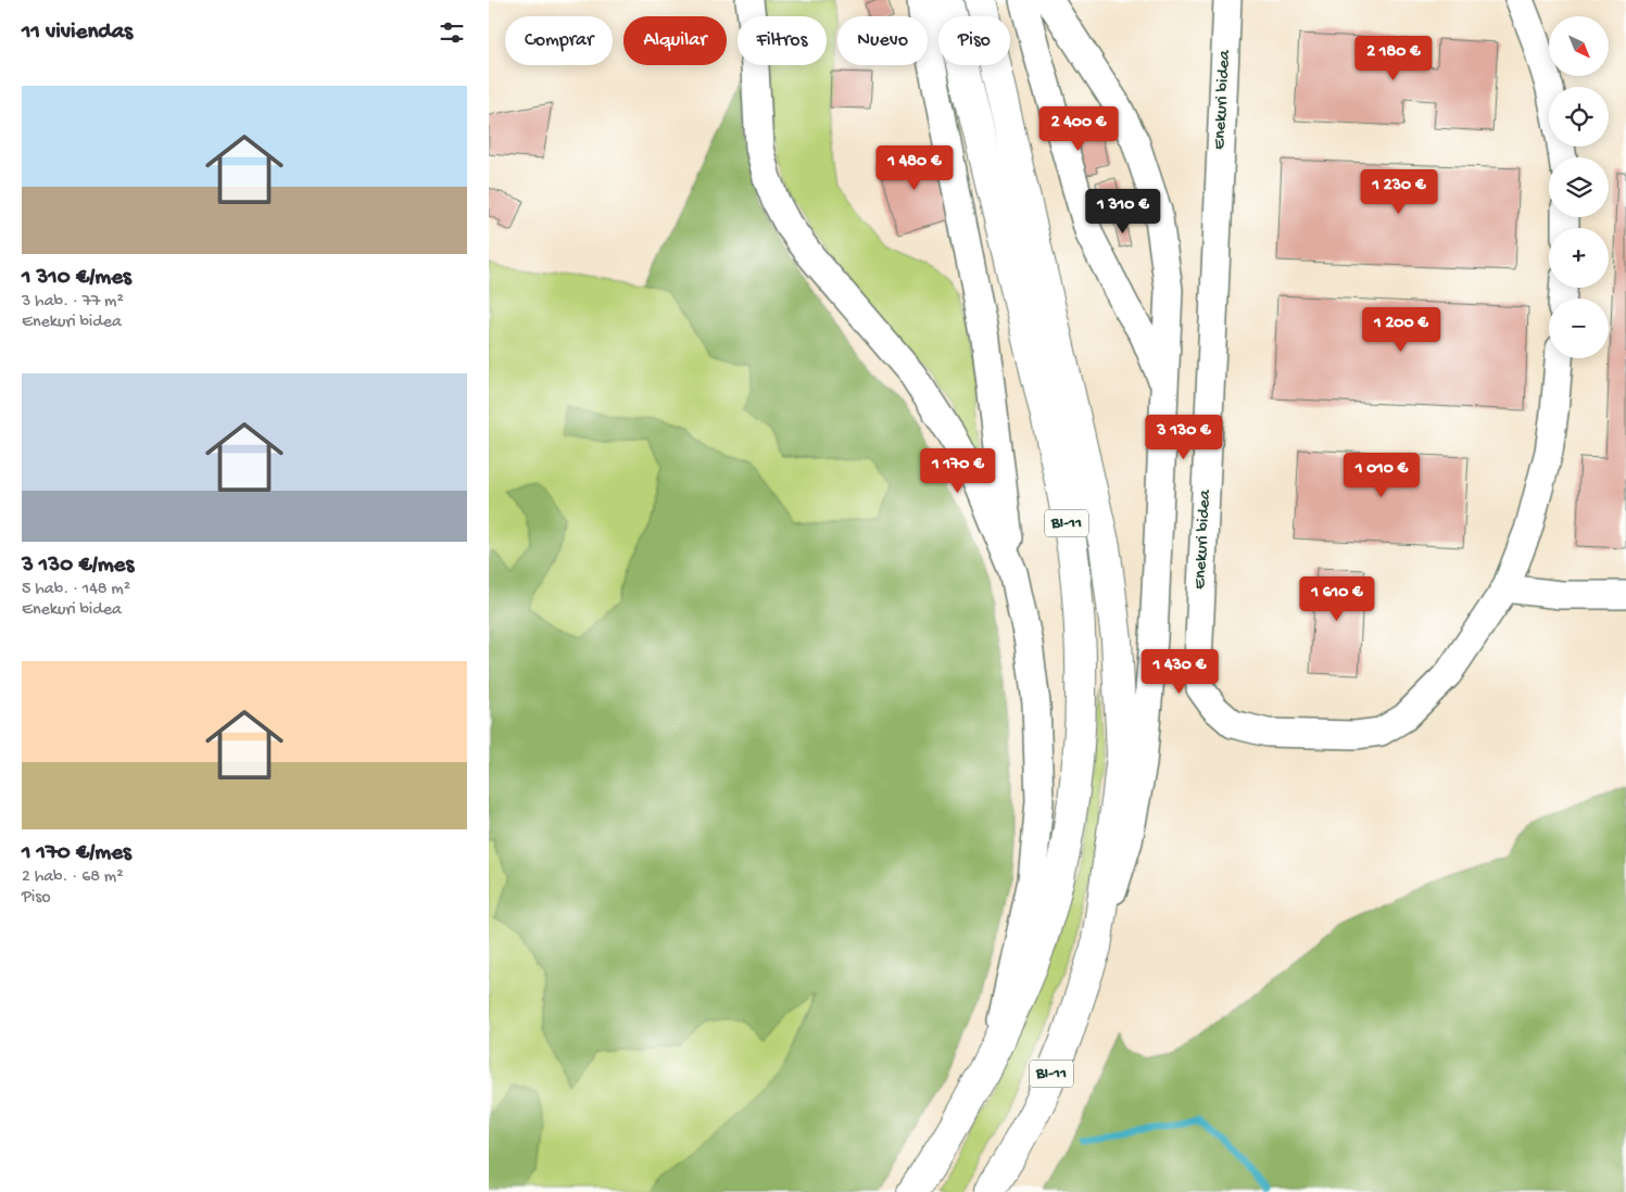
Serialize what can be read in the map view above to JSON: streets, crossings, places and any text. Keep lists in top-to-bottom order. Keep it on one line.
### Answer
{"streets":{"main road":["BI-11"],"street":["Enekuri bidea"]},"north":"bottom right","page":{"heading":"11 viviendas","map_buttons":["+","−"],"chip":["Comprar","Alquilar","Filtros","Nuevo","Piso"],"price":["2 180 €","2 400 €","1 480 €","1 230 €","1 310 €","1 200 €","3 130 €","1 170 €","1 010 €","1 610 €","1 430 €"],"list":[{"name":"1 310 €/mes","note":"3 hab. · 77 m² · Enekuri bidea"},{"name":"3 130 €/mes","note":"5 hab. · 148 m² · Enekuri bidea"},{"name":"1 170 €/mes","note":"2 hab. · 68 m² · Piso"}]}}
